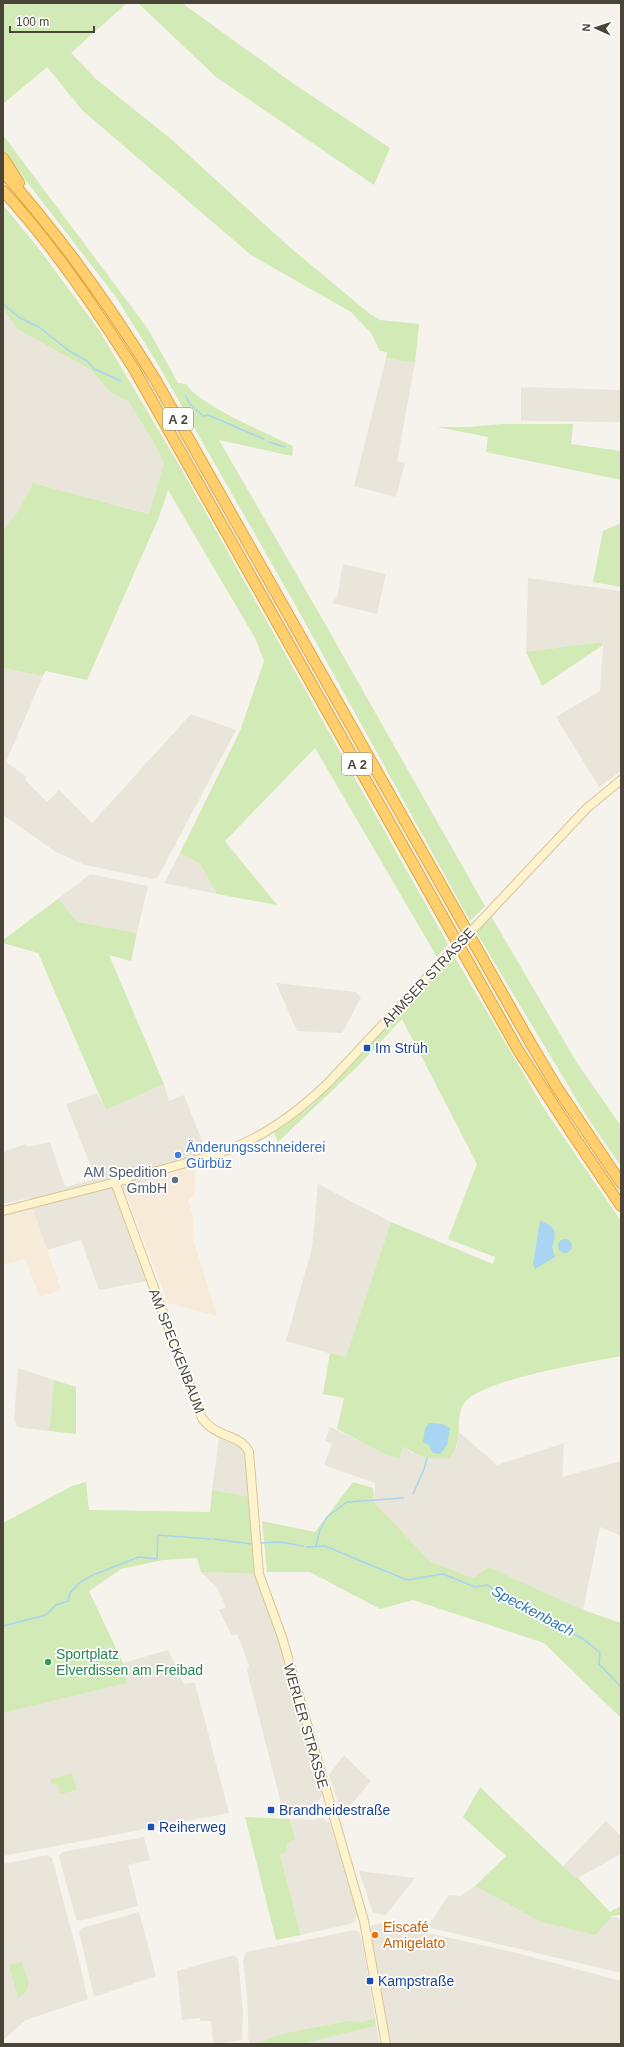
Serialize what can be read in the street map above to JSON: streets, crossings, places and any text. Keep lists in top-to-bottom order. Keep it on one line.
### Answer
{"streets":{"highway":["A 2"],"main road":["AHMSER STRASSE","AM SPECKENBAUM","WERLER STRASSE"]},"crossings":[["AHMSER STRASSE","AM SPECKENBAUM"],["AM SPECKENBAUM","WERLER STRASSE"]],"water":["Speckenbach"],"places":{"transit":["Im Strüh","Brandheidestraße","Reiherweg","Kampstraße"],"other":["Änderungsschneiderei Gürbüz","AM Spedition GmbH","Sportplatz Elverdissen am Freibad","Eiscafé Amigelato"]},"scale_bar":"100 m","north":"left"}
